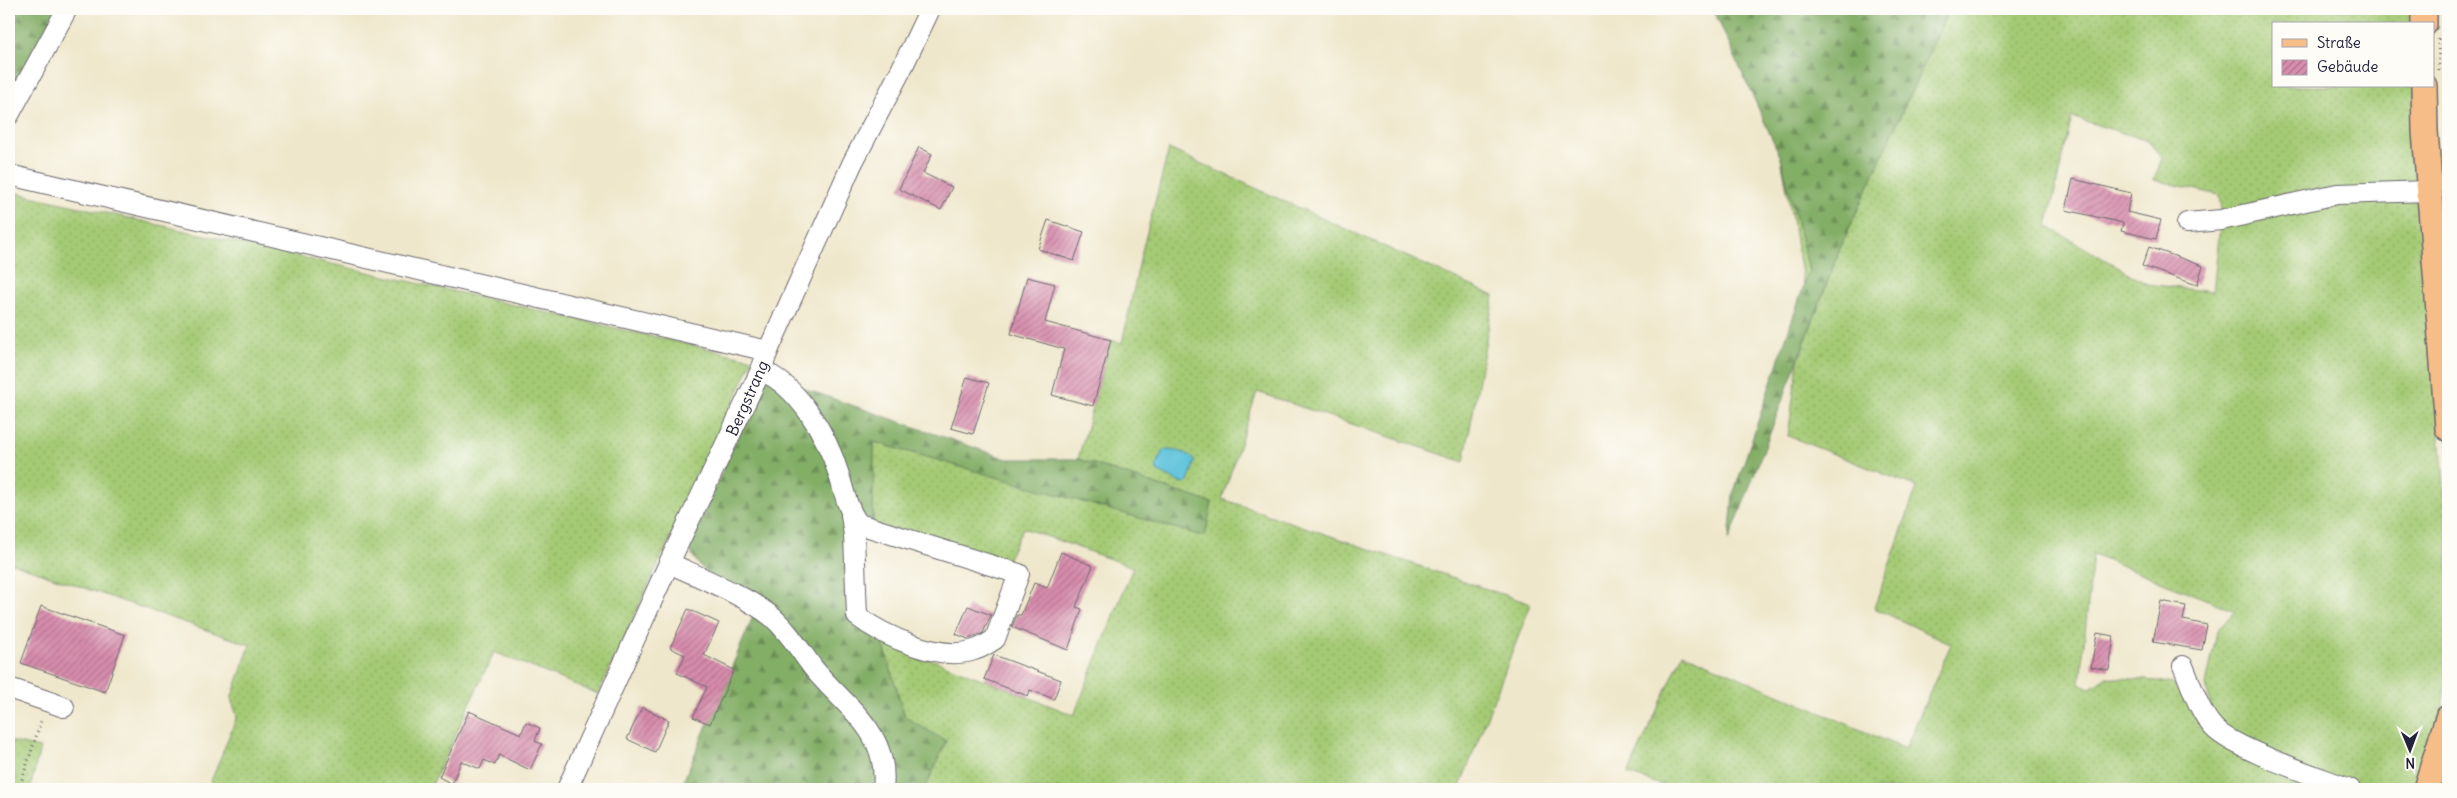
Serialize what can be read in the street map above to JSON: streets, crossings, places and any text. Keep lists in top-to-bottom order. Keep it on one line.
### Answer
{"streets":{"street":["Bergstrang"]},"legend":["Straße","Gebäude"],"north":"bottom"}
